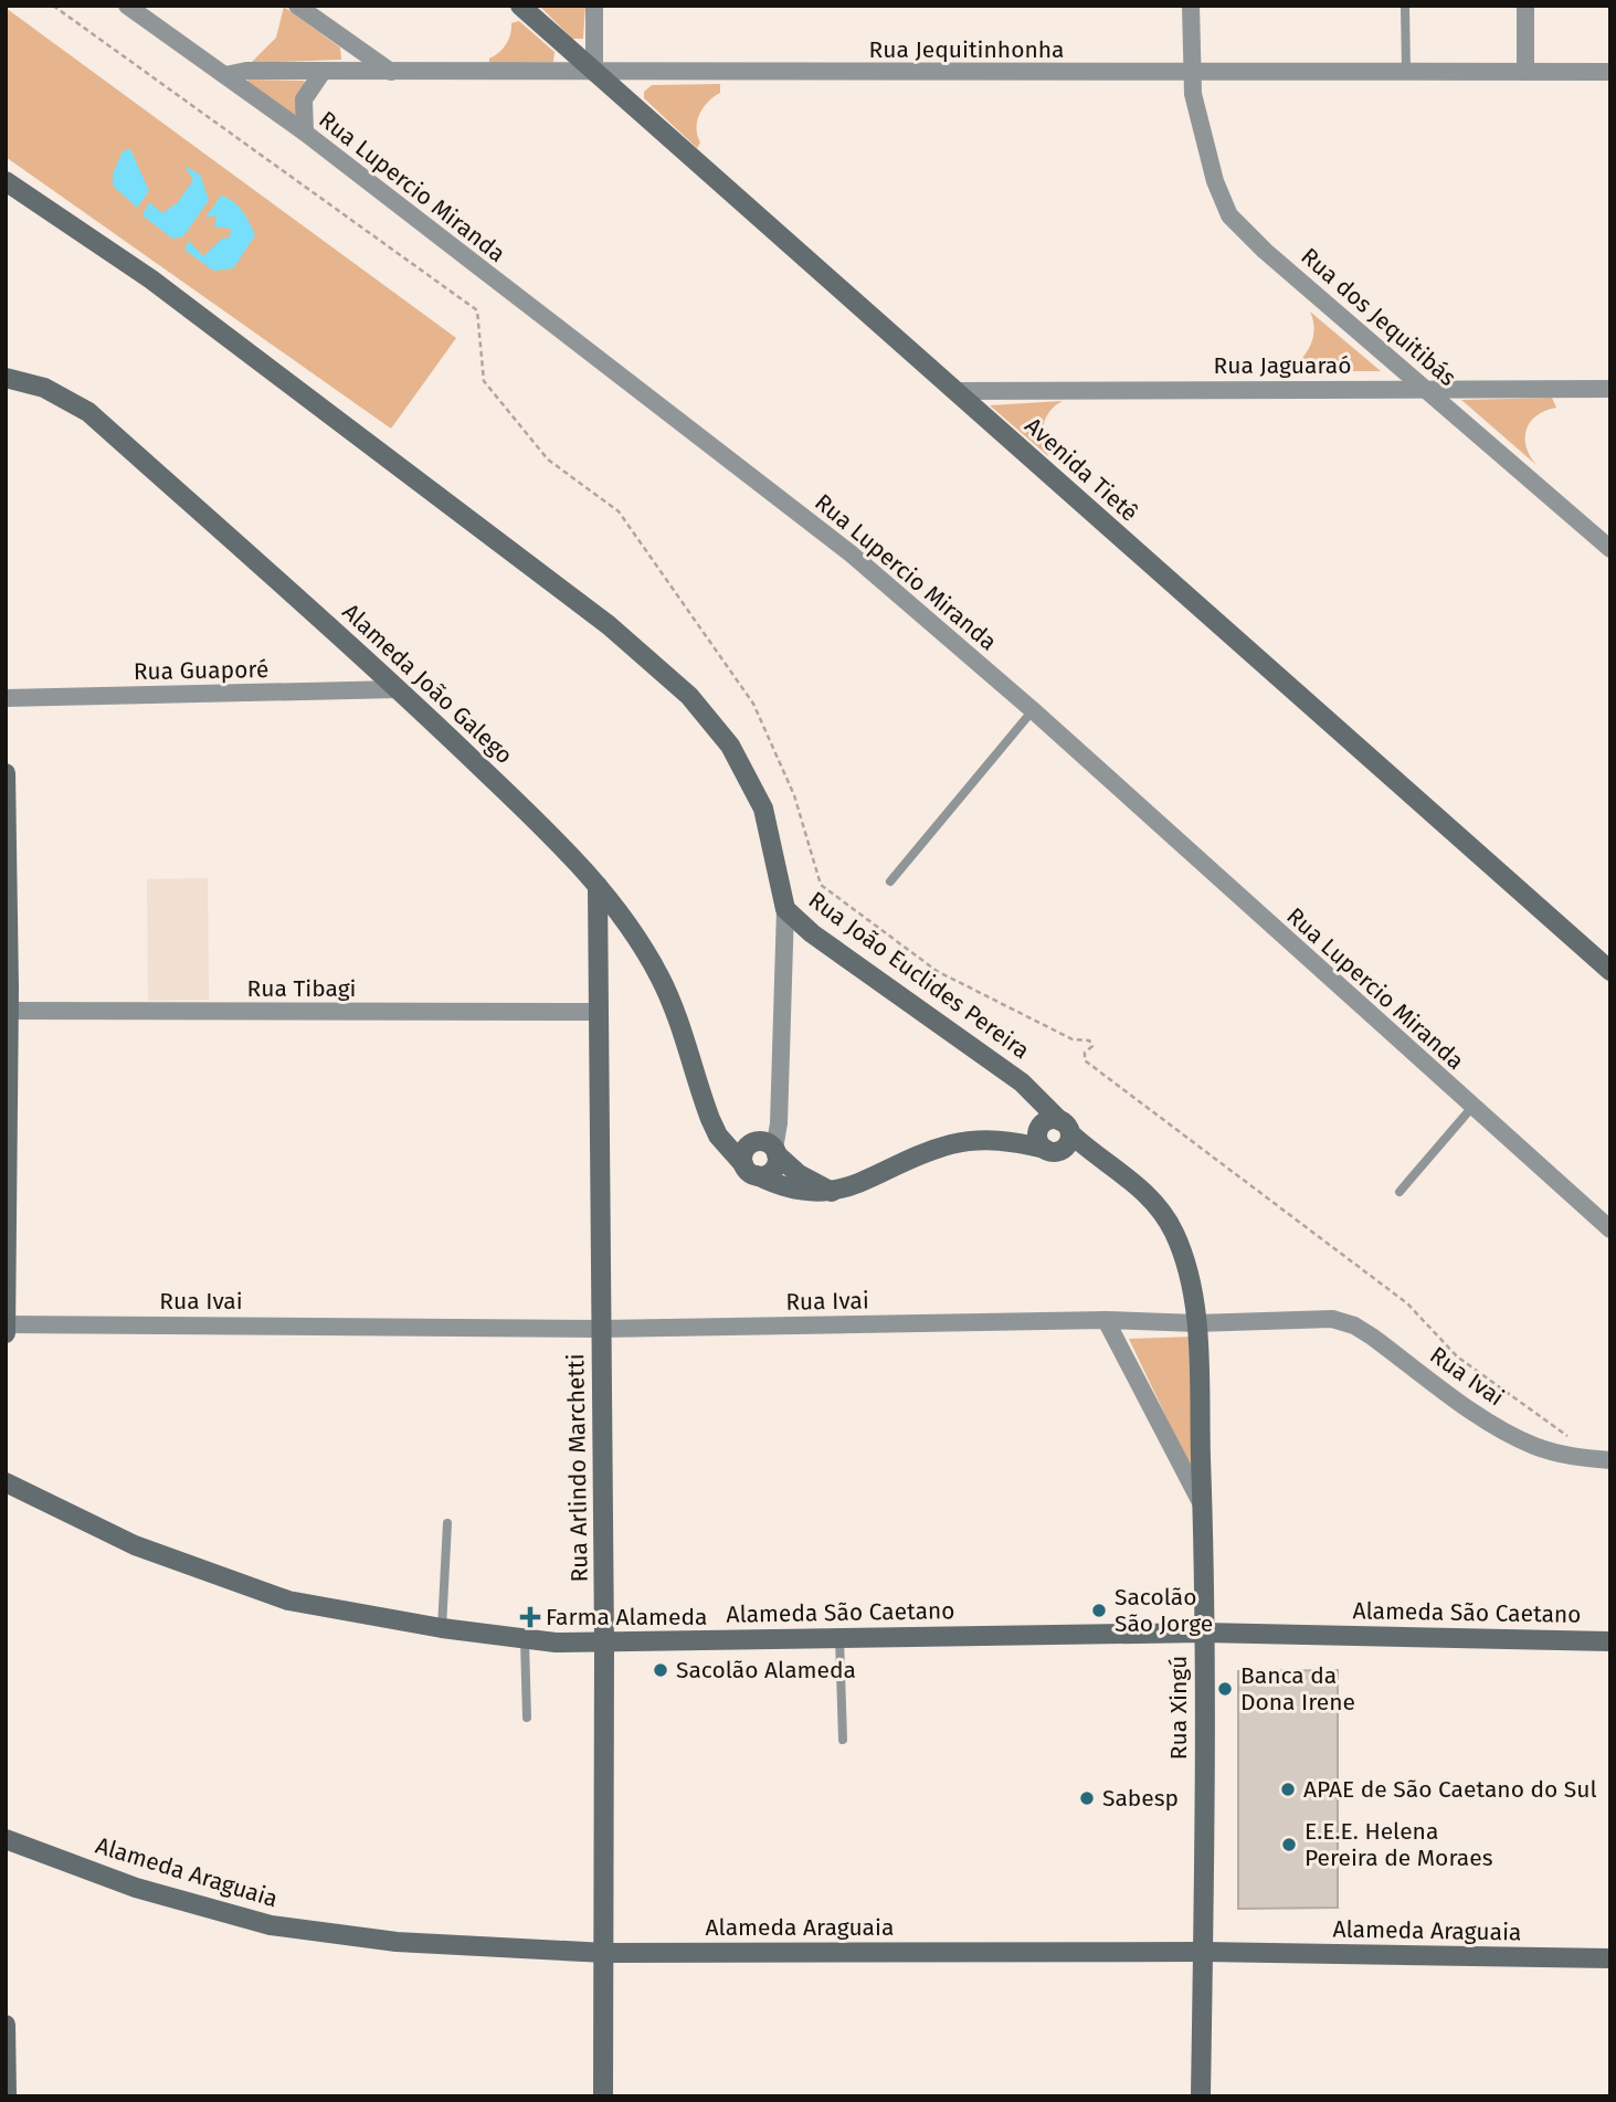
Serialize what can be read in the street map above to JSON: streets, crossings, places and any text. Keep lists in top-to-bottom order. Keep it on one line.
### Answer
{"streets":{"street":["Rua Jequitinhonha","Rua Lupercio Miranda","Rua dos Jequitibás","Rua Jaguaraó","Avenida Tietê","Rua Guaporé","Alameda João Galego","Rua João Euclides Pereira","Rua Tibagi","Rua Ivai","Rua Arlindo Marchetti","Alameda São Caetano","Rua Xingú","Alameda Araguaia"]},"crossings":[["Rua Jequitinhonha","Rua Lupercio Miranda"],["Rua Jequitinhonha","Rua dos Jequitibás"],["Rua Jequitinhonha","Avenida Tietê"],["Rua dos Jequitibás","Rua Jaguaraó"],["Rua Jaguaraó","Avenida Tietê"],["Rua Guaporé","Alameda João Galego"],["Alameda João Galego","Rua João Euclides Pereira"],["Alameda João Galego","Rua Arlindo Marchetti"],["Rua Tibagi","Rua Arlindo Marchetti"],["Rua Ivai","Rua Arlindo Marchetti"],["Rua Ivai","Rua Xingú"],["Rua Arlindo Marchetti","Alameda São Caetano"],["Rua Arlindo Marchetti","Alameda Araguaia"],["Alameda São Caetano","Rua Xingú"],["Rua Xingú","Alameda Araguaia"]],"places":{"other":["Sacolão São Jorge","Sacolão Alameda","Banca da Dona Irene","APAE de São Caetano do Sul","Sabesp","E.E.E. Helena Pereira de Moraes"],"health":["Farma Alameda"]}}
